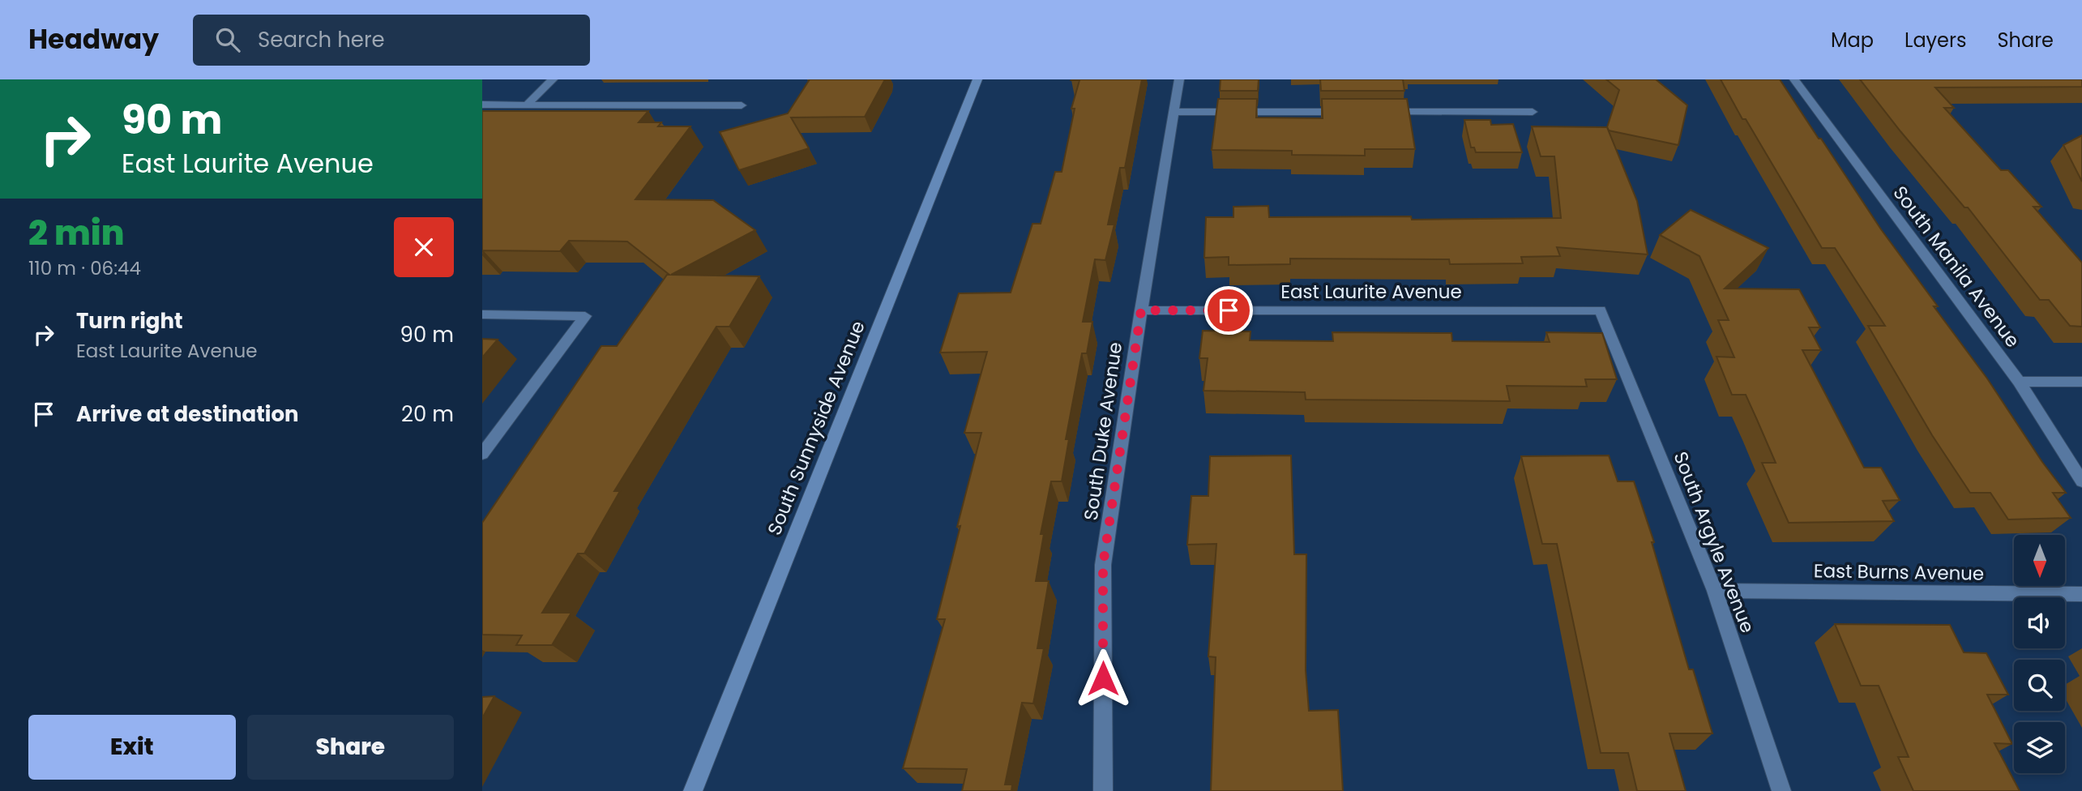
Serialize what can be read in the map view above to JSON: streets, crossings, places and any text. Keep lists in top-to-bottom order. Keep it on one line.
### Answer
{"streets":{"street":["South Manila Avenue","East Laurite Avenue","South Sunnyside Avenue","South Duke Avenue","South Argyle Avenue","East Burns Avenue"]},"crossings":[["East Laurite Avenue","South Duke Avenue"],["East Laurite Avenue","South Argyle Avenue"],["South Argyle Avenue","East Burns Avenue"]],"north":"bottom","page":{"header":"Headway","search":"Search here","nav":["Map","Layers","Share"],"turn":["90 m","East Laurite Avenue"],"heading":["2 min","110 m · 06:44"],"list":[{"name":"Turn right","note":"East Laurite Avenue","value":"90 m"},{"name":"Arrive at destination","value":"20 m"}],"buttons":["Exit","Share"]}}
